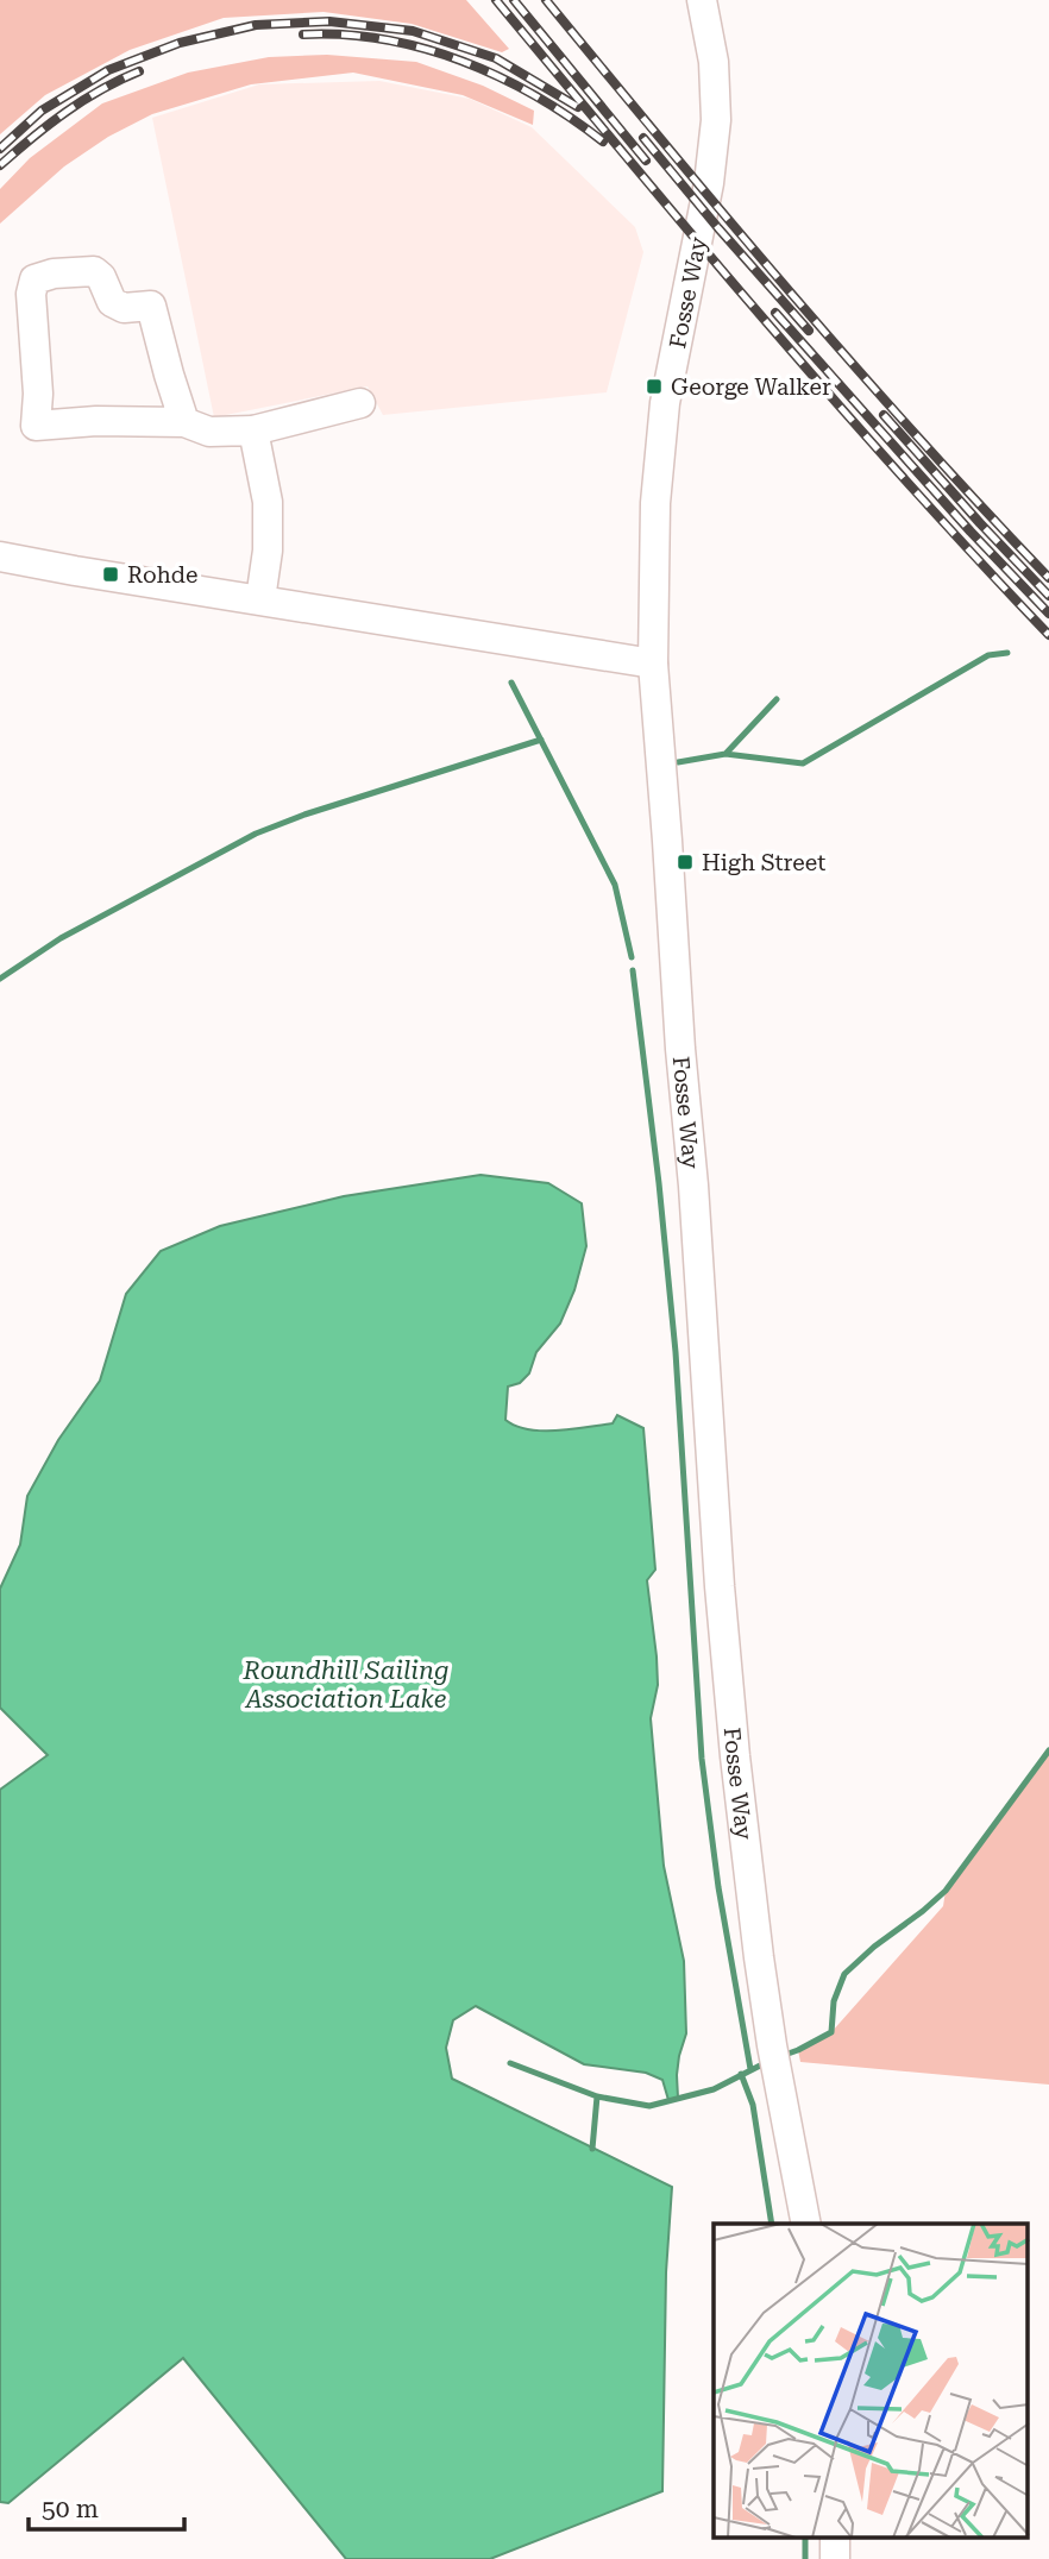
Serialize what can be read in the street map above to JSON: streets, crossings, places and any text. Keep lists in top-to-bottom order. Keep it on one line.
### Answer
{"streets":{"street":["Fosse Way"]},"water":["Roundhill Sailing Association Lake"],"places":{"transit":["George Walker","Rohde","High Street"]},"scale_bar":"50 m"}
